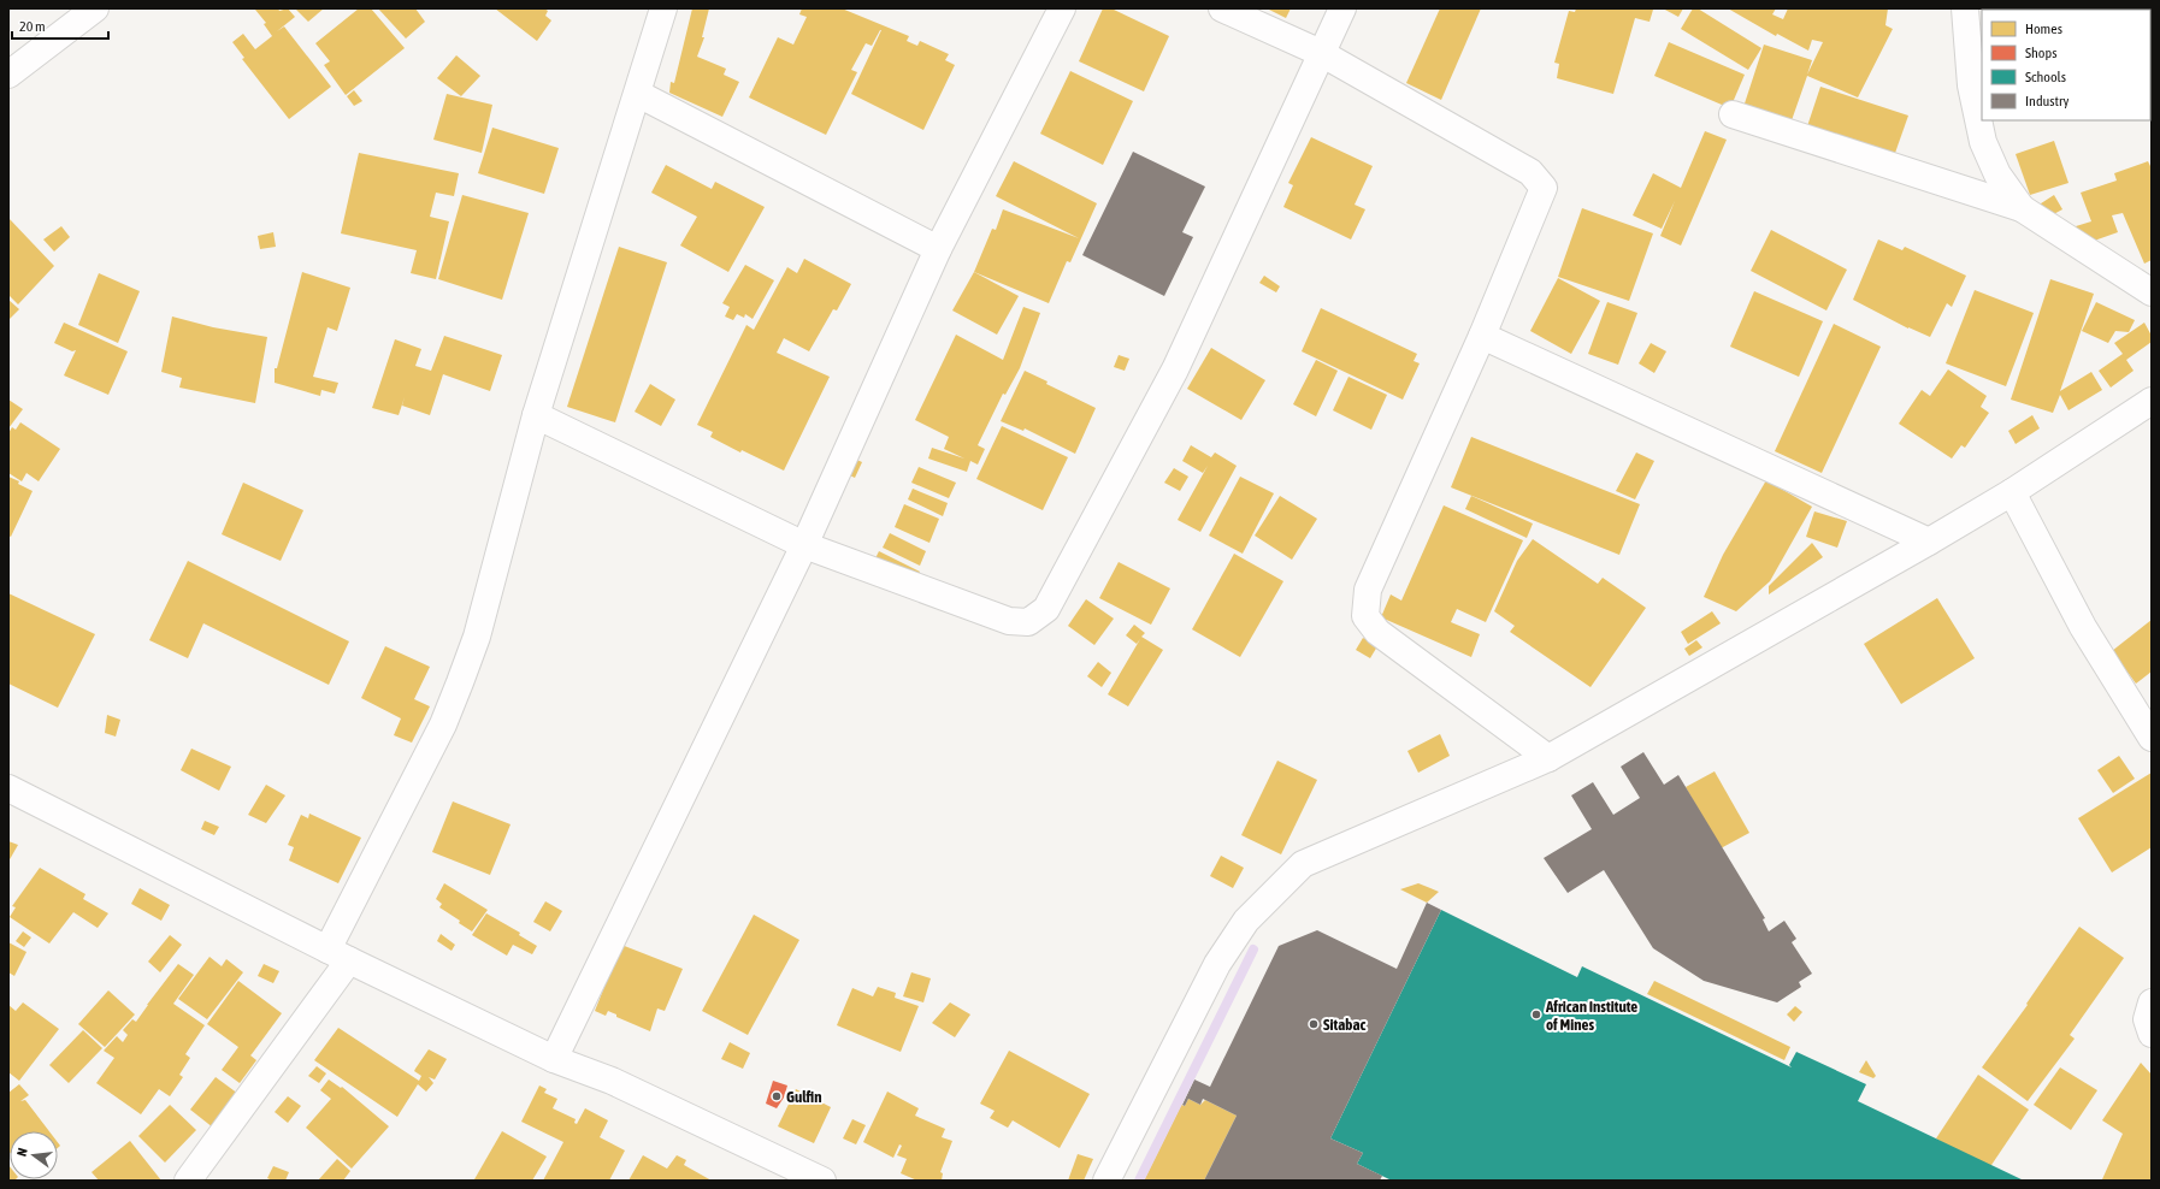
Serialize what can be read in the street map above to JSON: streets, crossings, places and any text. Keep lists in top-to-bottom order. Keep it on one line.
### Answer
{"places":["African Institute of Mines","Sitabac","Gulfin"],"legend":["Homes","Shops","Schools","Industry"],"scale_bar":"20 m","north":"left"}
